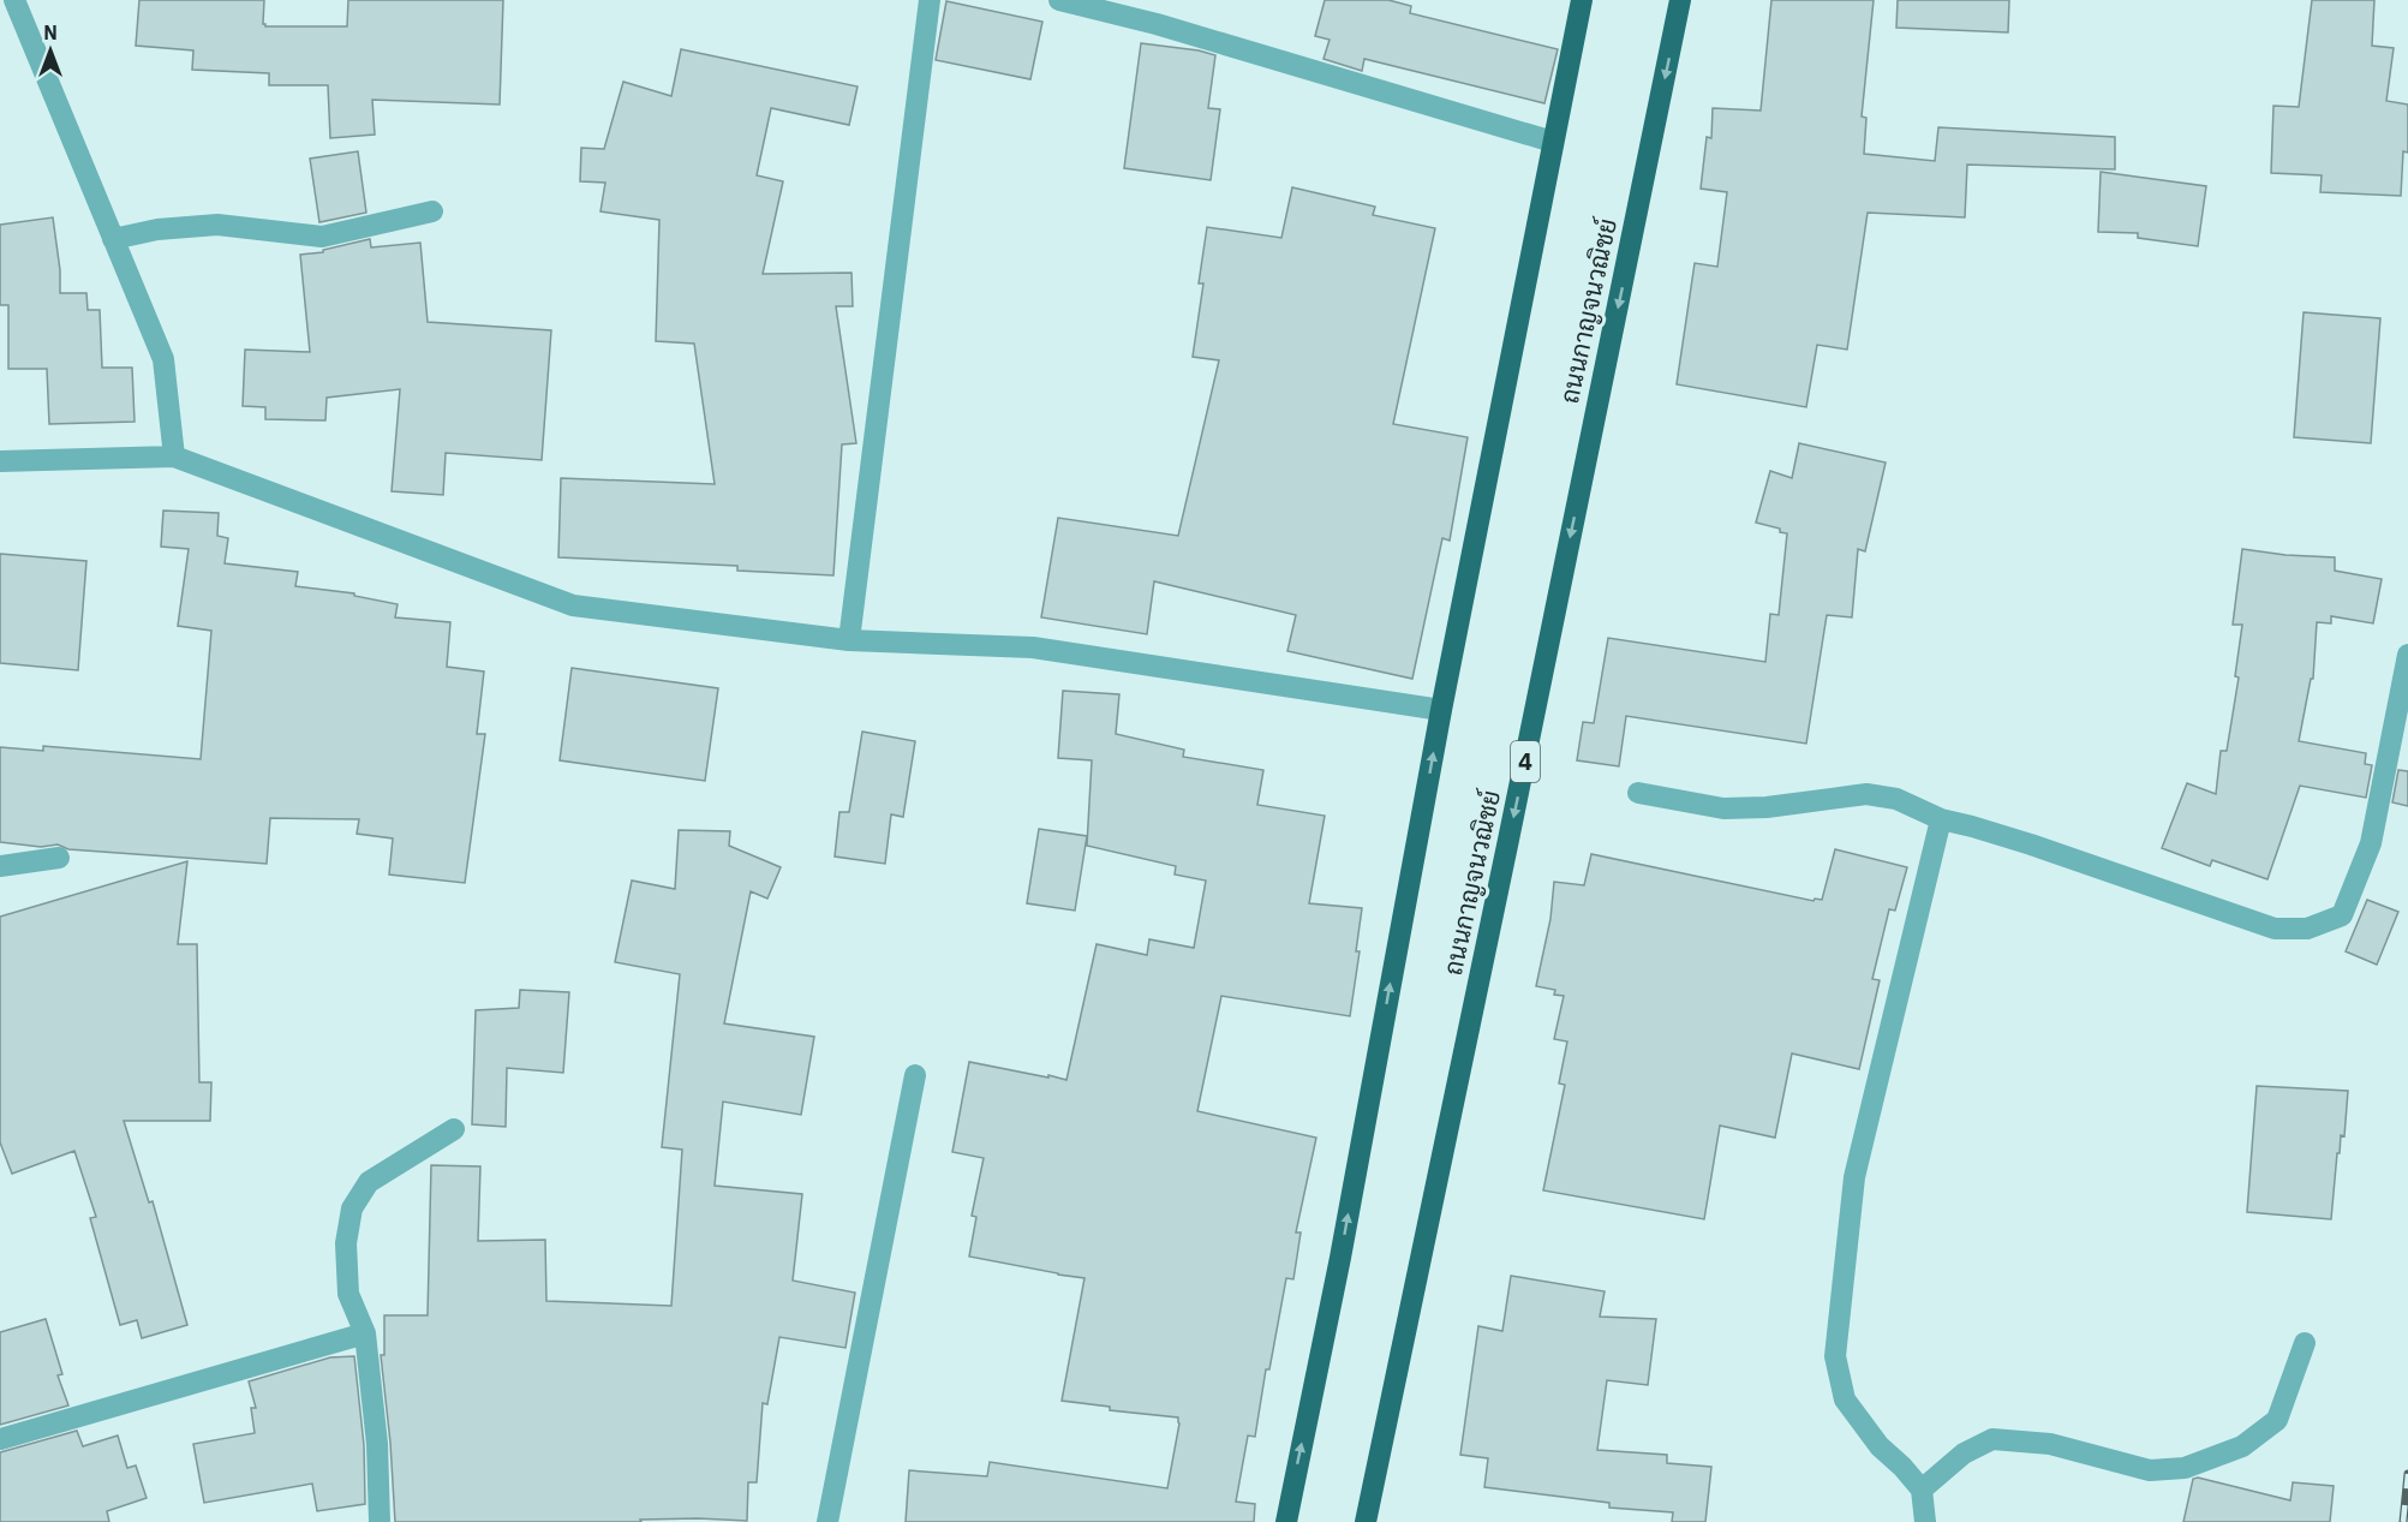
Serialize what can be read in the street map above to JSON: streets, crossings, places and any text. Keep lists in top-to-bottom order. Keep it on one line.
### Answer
{"streets":{"highway":["ถนนกาญจนวณิชย์","4"]},"north":"top"}
